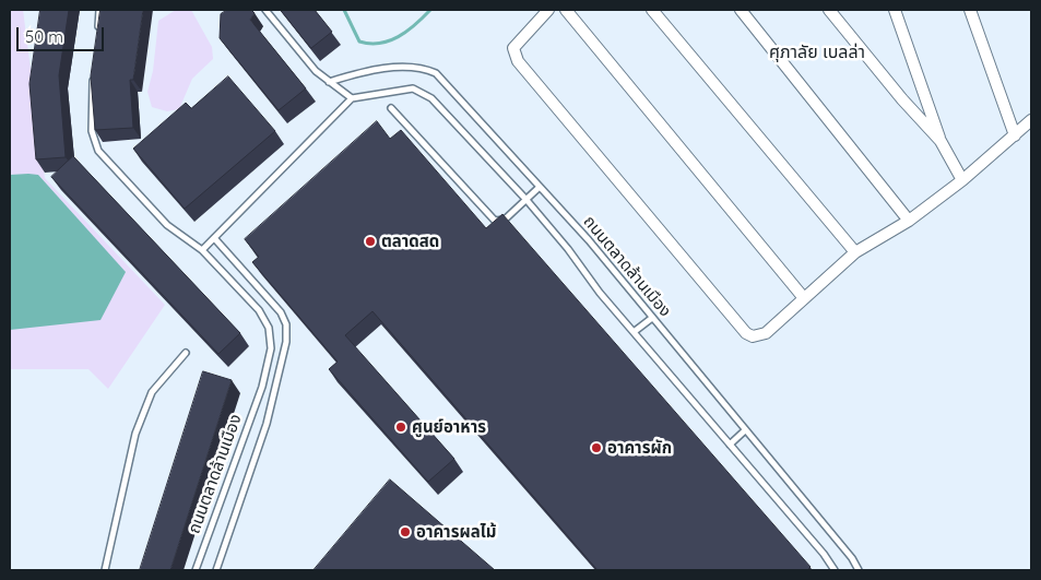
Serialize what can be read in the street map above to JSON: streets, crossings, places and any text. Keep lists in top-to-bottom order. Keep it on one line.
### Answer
{"streets":{"lane":["ถนนตลาดล้านเมือง"]},"districts":["ศุภาลัย เบลล่า"],"places":["ตลาดสด","ศูนย์อาหาร","อาคารผัก","อาคารผลไม้"],"scale_bar":"50 m"}
